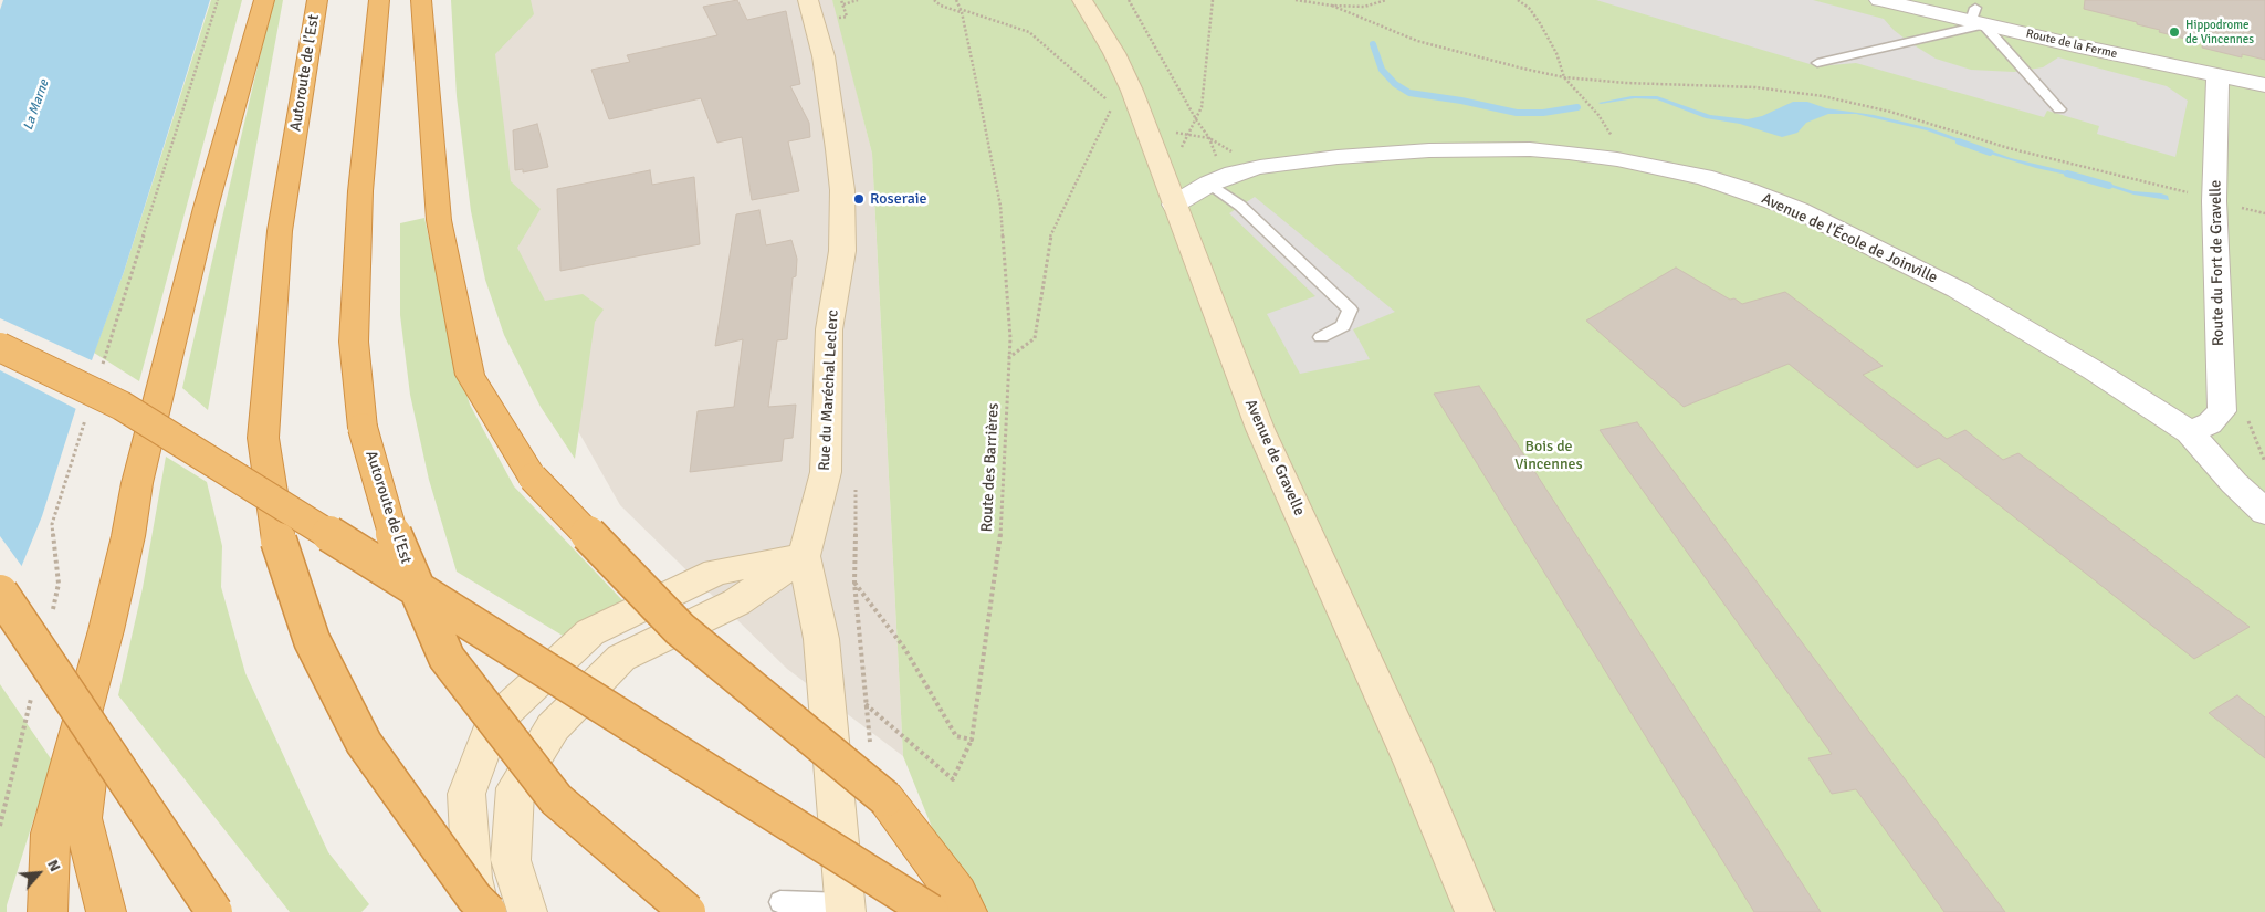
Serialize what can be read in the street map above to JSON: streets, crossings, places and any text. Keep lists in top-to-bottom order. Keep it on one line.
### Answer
{"streets":{"highway":["Autoroute de l’Est"],"street":["Route de la Ferme","Avenue de l'École de Joinville","Route du Fort de Gravelle","Rue du Maréchal Leclerc","Avenue de Gravelle"],"path":["Route des Barrières"]},"crossings":[["Route de la Ferme","Route du Fort de Gravelle"],["Avenue de l'École de Joinville","Route du Fort de Gravelle"],["Avenue de l'École de Joinville","Avenue de Gravelle"]],"water":["La Marne"],"parks":["Bois de Vincennes"],"places":["Hippodrome de Vincennes","Roseraie"],"north":"top right"}
